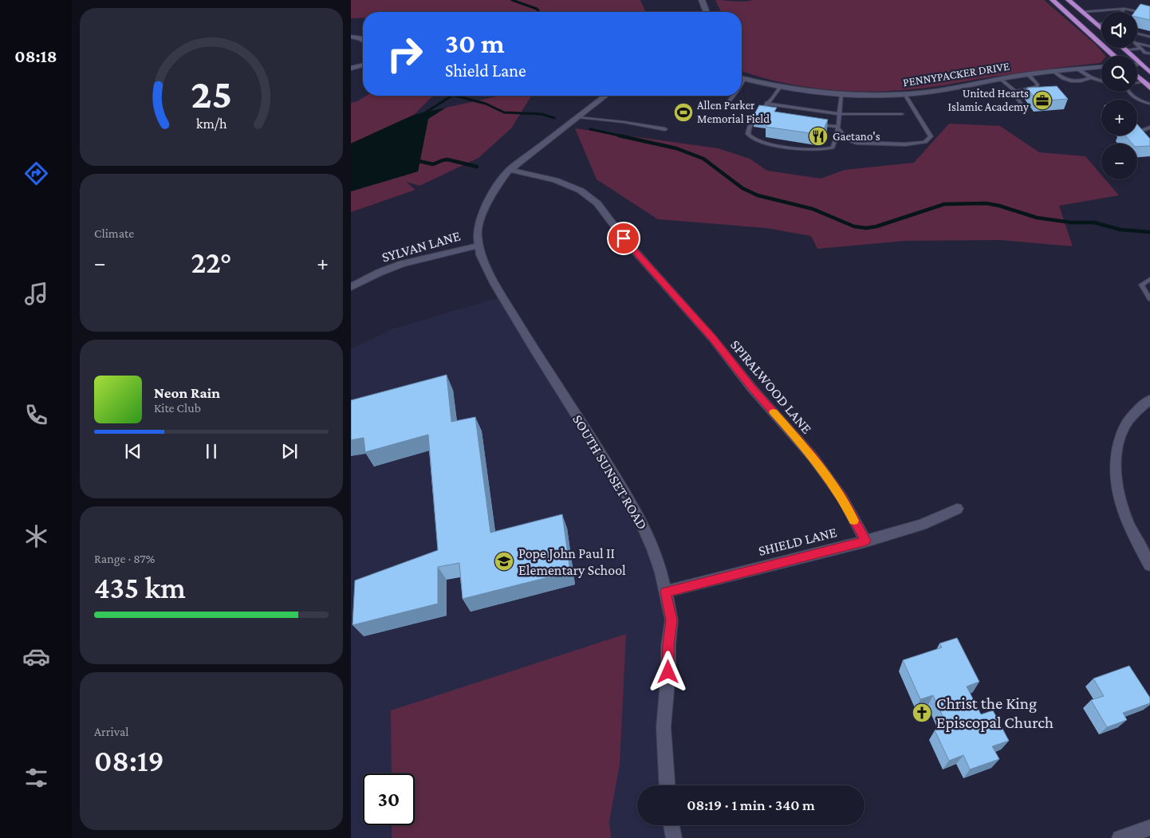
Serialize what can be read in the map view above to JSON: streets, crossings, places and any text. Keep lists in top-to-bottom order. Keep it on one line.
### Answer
{"streets":{"street":["PENNYPACKER DRIVE","SYLVAN LANE","SPIRALWOOD LANE","SOUTH SUNSET ROAD","SHIELD LANE"]},"crossings":[["SYLVAN LANE","SOUTH SUNSET ROAD"],["SPIRALWOOD LANE","SOUTH SUNSET ROAD"],["SPIRALWOOD LANE","SHIELD LANE"],["SOUTH SUNSET ROAD","SHIELD LANE"]],"places":{"office":["United Hearts Islamic Academy"],"sports":["Allen Parker Memorial Field"],"restaurant":["Gaetano's"],"school or university":["Pope John Paul II Elementary School"],"church":["Christ the King Episcopal Church"]},"page":{"tabs":"08:18","map_buttons":["+","−"],"turn":["30 m","Shield Lane"],"tile":["Climate",["Range · 87%","435 km"],["Arrival","08:19"]],"heat":["−","22°","+"],"song":["Neon Rain","Kite Club"],"limit":"30","trip":"08:19 · 1 min · 340 m","gauge":["25","km/h"]}}
